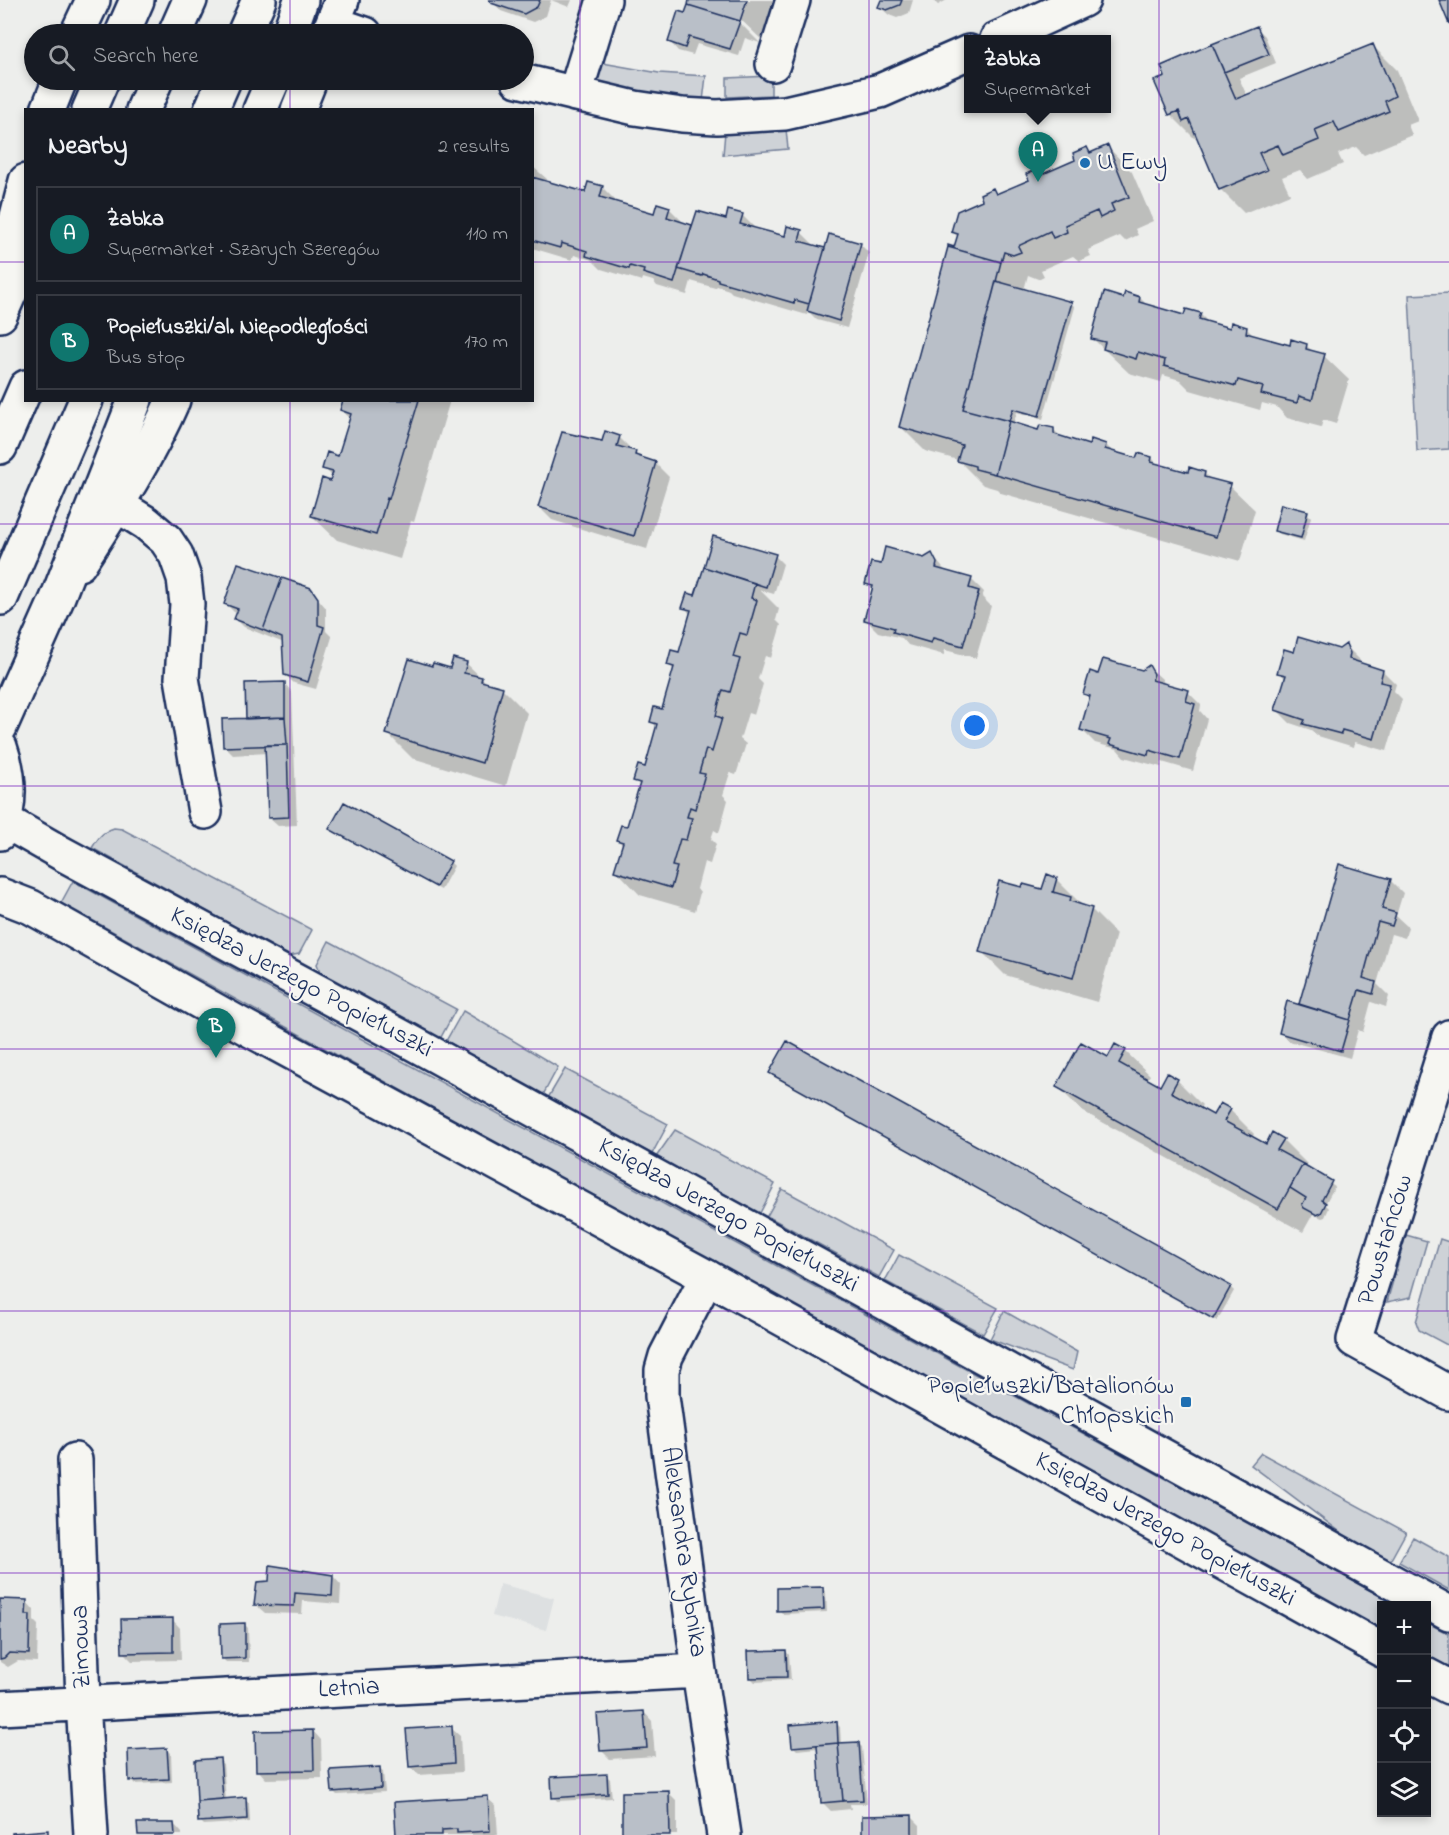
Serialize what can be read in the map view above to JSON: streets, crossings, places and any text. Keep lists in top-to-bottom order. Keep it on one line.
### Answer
{"streets":{"main road":["Księdza Jerzego Popiełuszki","Powstańców","Aleksandra Rybnika","Zimowa","Letnia"]},"crossings":[["Księdza Jerzego Popiełuszki","Aleksandra Rybnika"],["Aleksandra Rybnika","Letnia"],["Zimowa","Letnia"]],"places":{"other":["U Ewy"],"transit":["Popiełuszki/Batalionów Chłopskich"]},"page":{"search":"Search here","popup":["Żabka","Supermarket"],"heading":["Nearby","2 results"],"pins":["A","B"],"list":[{"mark":"A","name":"Żabka","note":"Supermarket · Szarych Szeregów","value":"110 m"},{"mark":"B","name":"Popiełuszki/al. Niepodległości","note":"Bus stop","value":"170 m"}],"map_buttons":["+","−"]}}
